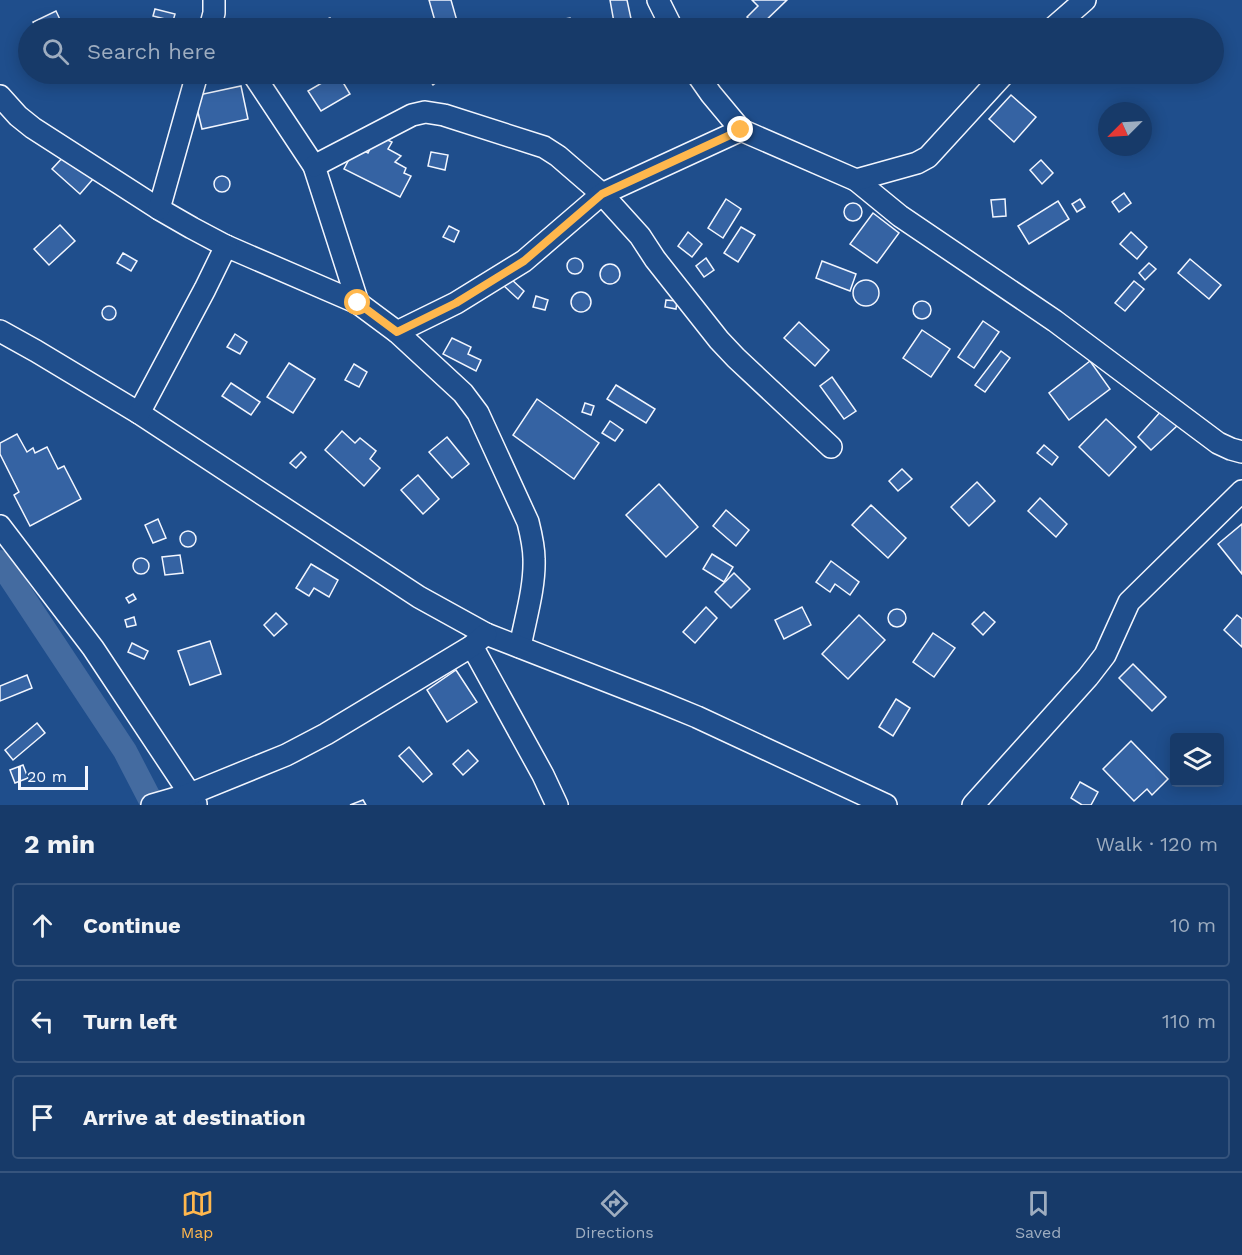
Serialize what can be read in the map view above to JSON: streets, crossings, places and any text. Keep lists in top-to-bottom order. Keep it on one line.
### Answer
{"scale_bar":"20 m","north":"bottom left","page":{"search":"Search here","scale":"20 m","heading":["2 min","Walk · 120 m"],"list":[["Continue","10 m"],["Turn left","110 m"],"Arrive at destination"],"nav":["Map","Directions","Saved"]}}
